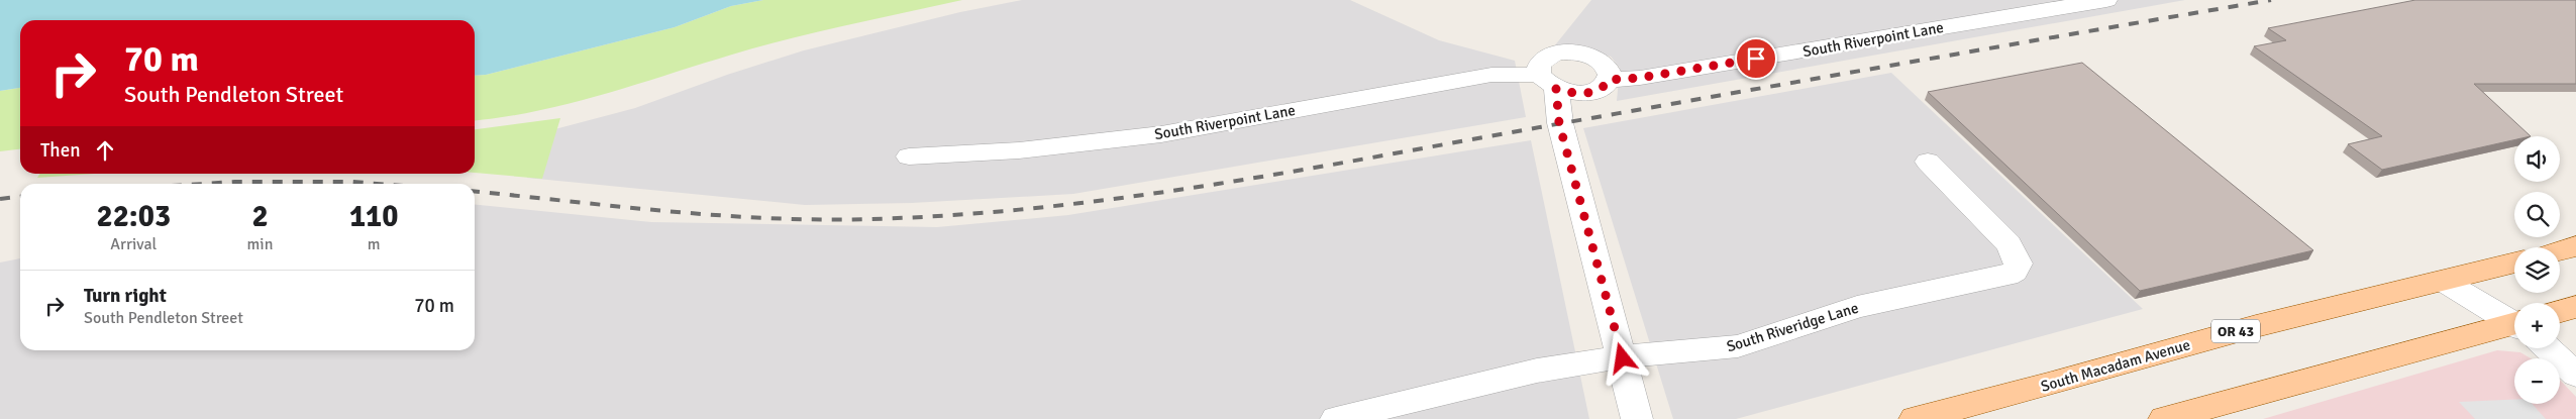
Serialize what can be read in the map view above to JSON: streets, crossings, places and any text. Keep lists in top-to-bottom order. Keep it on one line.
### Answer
{"streets":{"main road":["OR 43","South Macadam Avenue"],"street":["South Riverpoint Lane","South Riveridge Lane"]},"page":{"turn":["70 m","South Pendleton Street"],"then":"Then","map_buttons":["+","−"],"eta":["22:03","Arrival","2","min","110","m"],"list":[{"name":"Turn right","note":"South Pendleton Street","value":"70 m"}]}}
